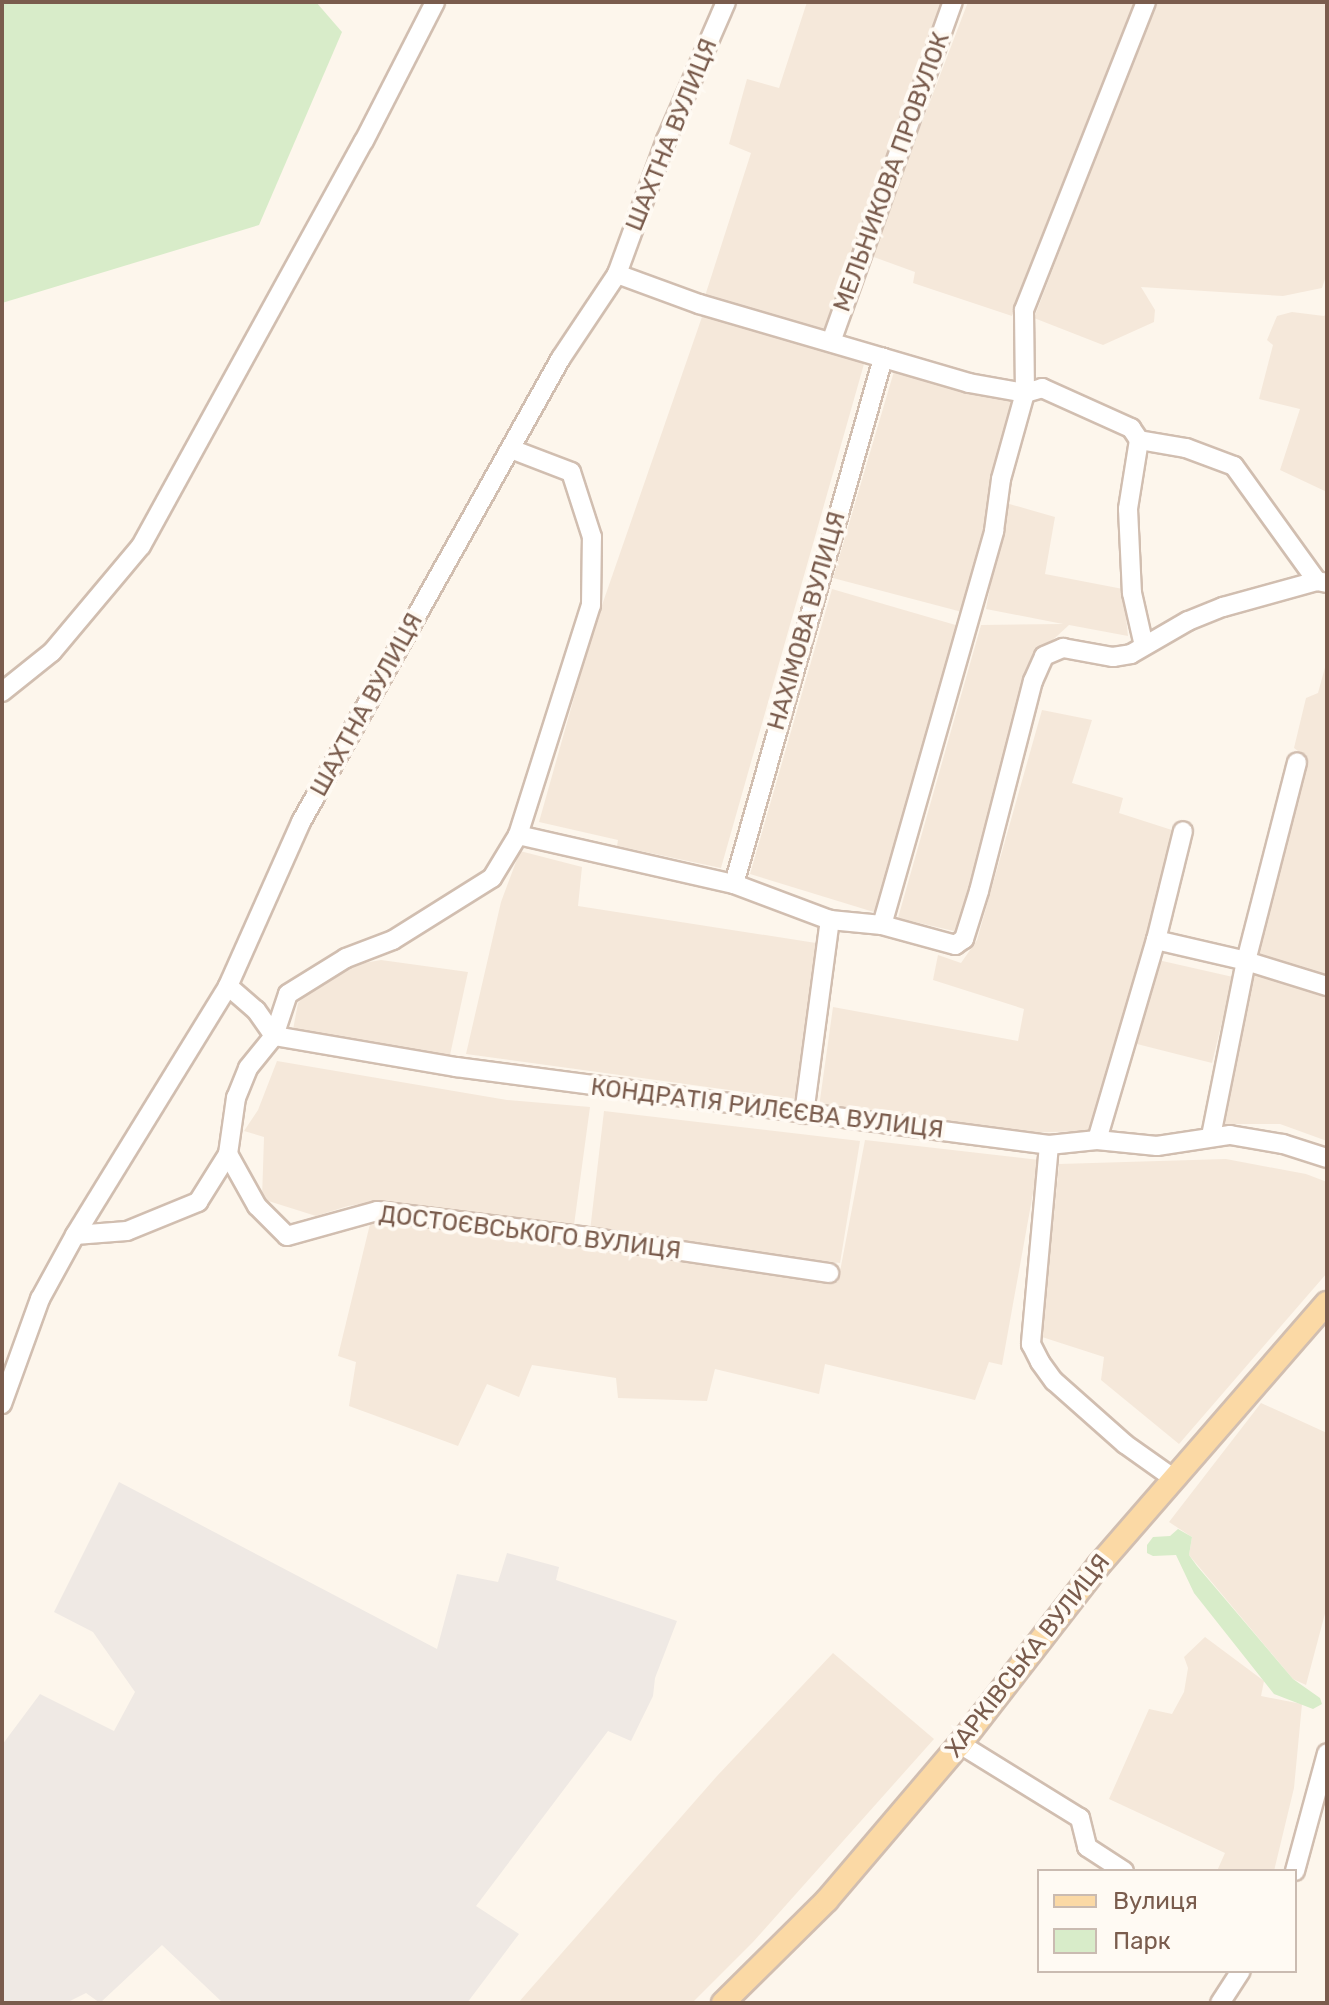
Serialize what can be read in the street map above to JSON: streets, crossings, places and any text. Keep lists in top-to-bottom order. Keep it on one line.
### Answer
{"streets":{"main road":["ХАРКІВСЬКА ВУЛИЦЯ"],"street":["ШАХТНА ВУЛИЦЯ","МЕЛЬНИКОВА ПРОВУЛОК","НАХІМОВА ВУЛИЦЯ","КОНДРАТІЯ РИЛЄЄВА ВУЛИЦЯ","ДОСТОЄВСЬКОГО ВУЛИЦЯ"]},"legend":["Вулиця","Парк"]}
